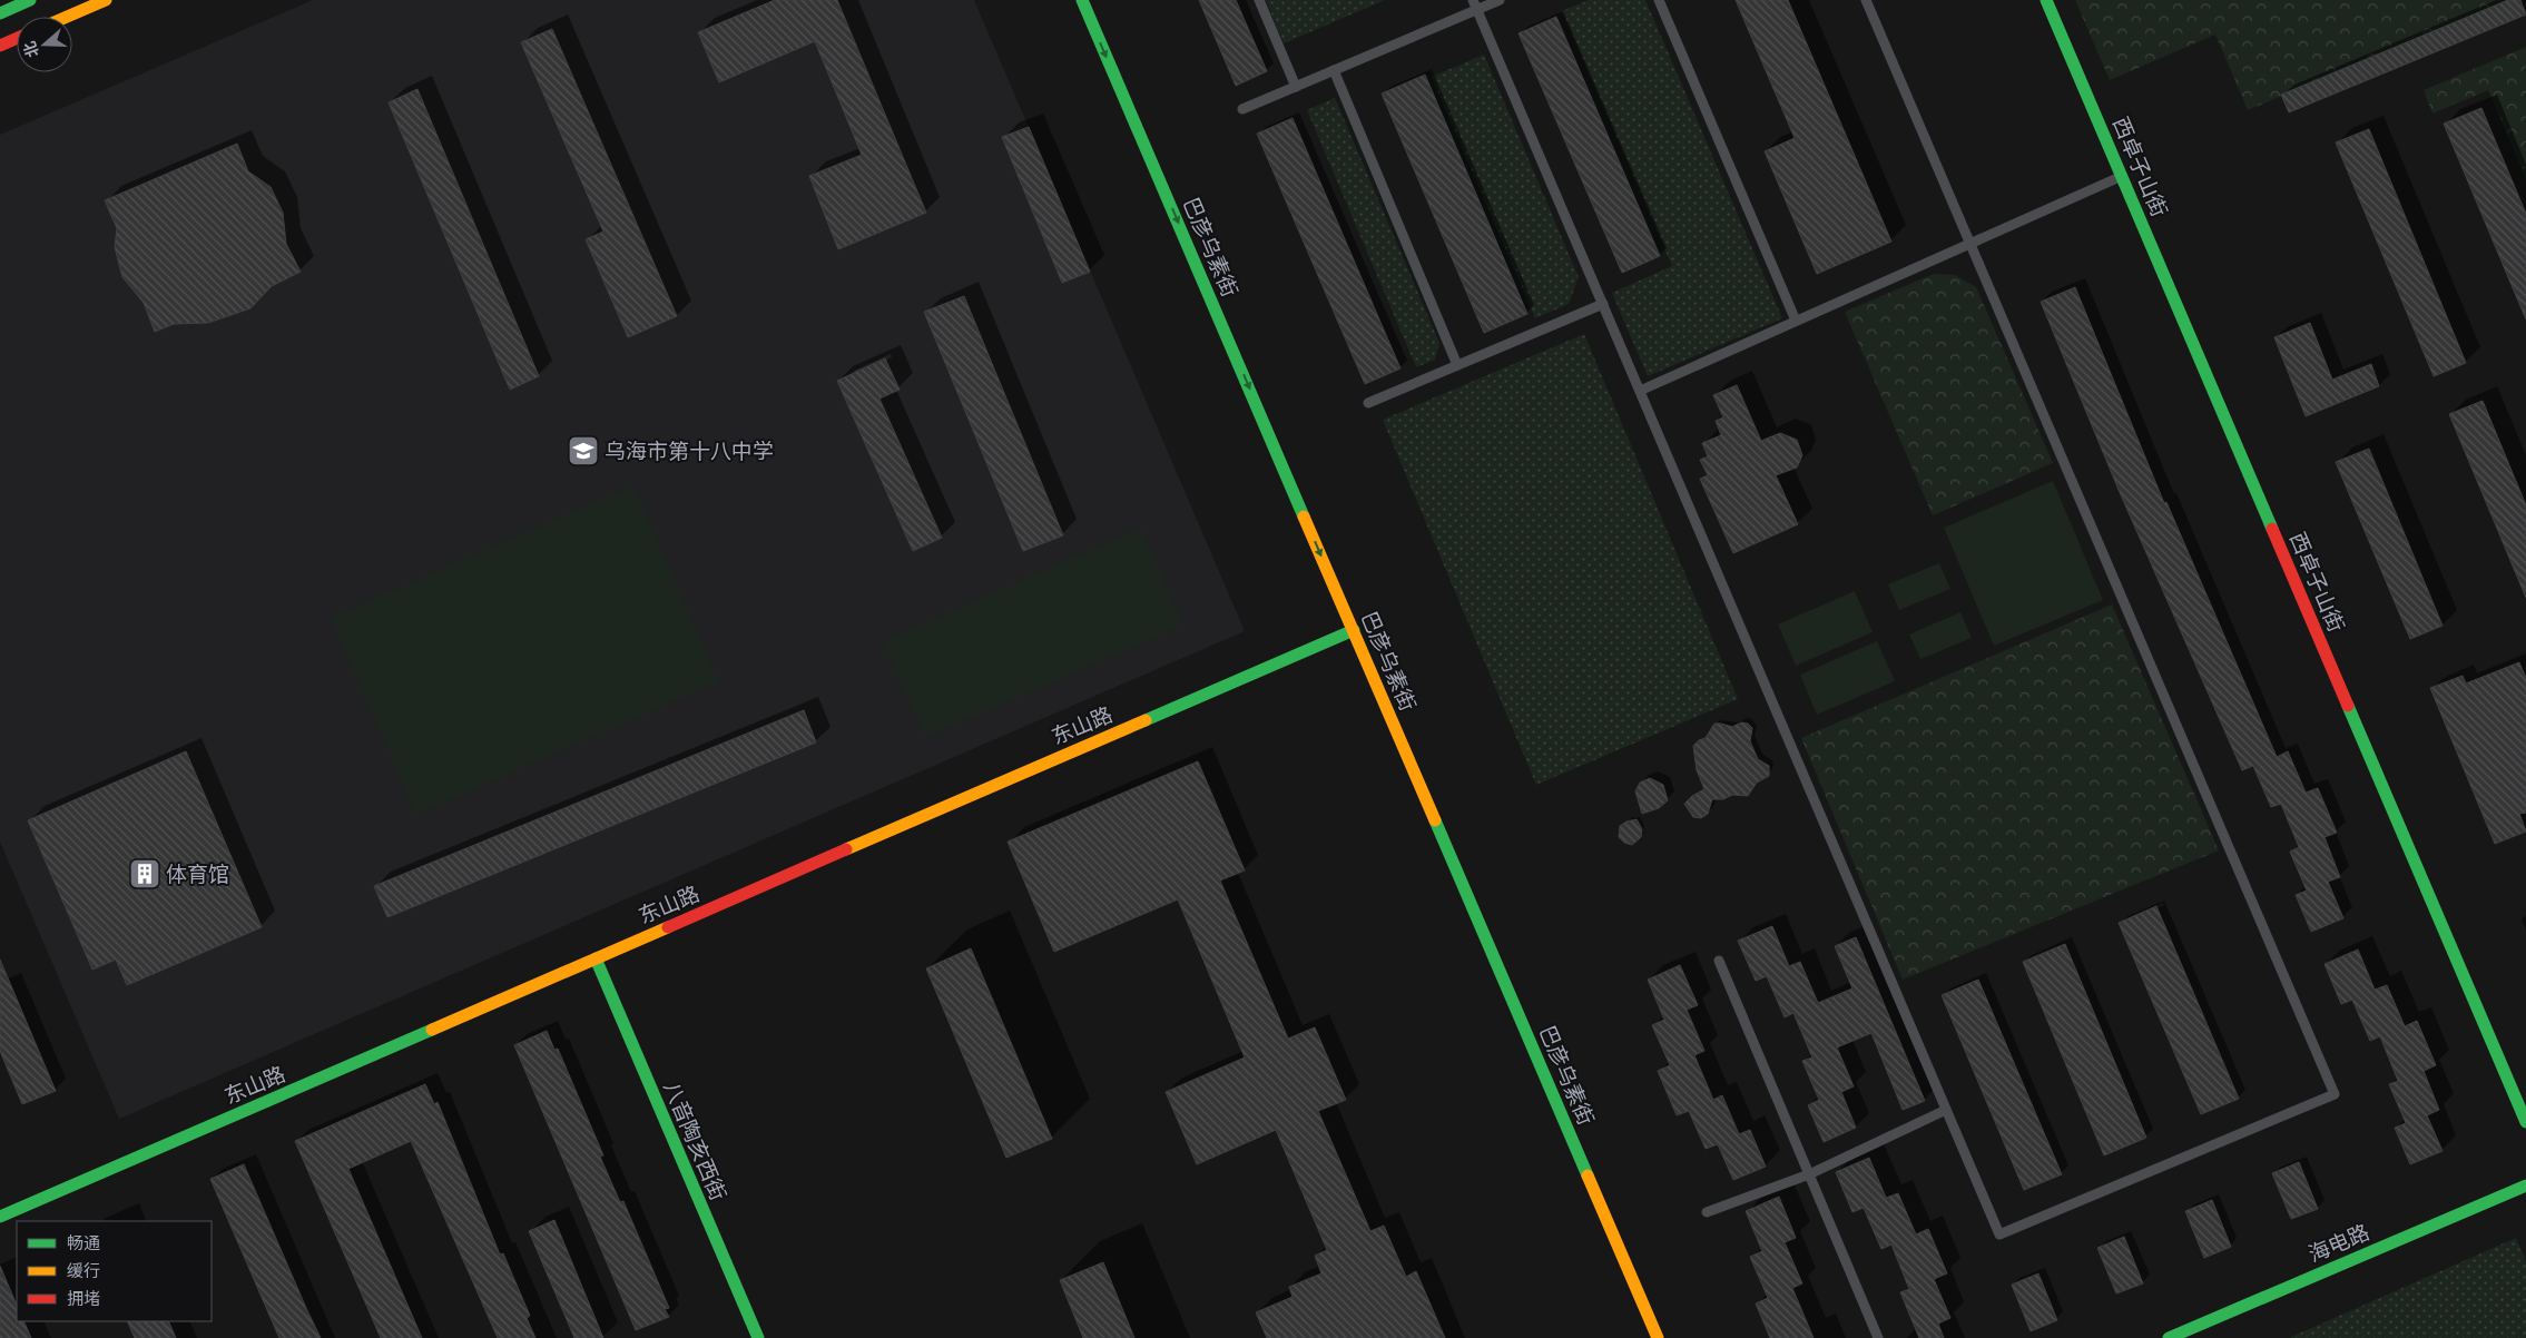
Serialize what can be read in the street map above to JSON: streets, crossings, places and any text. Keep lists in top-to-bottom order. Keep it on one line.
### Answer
{"streets":{"street":["西卓子山街","巴彦乌素街","东山路","八音陶亥西街","海电路"]},"crossings":[["巴彦乌素街","东山路"],["东山路","八音陶亥西街"]],"one_way":["巴彦乌素街"],"places":{"school or university":["乌海市第十八中学"],"building":["体育馆"]},"legend":["畅通","缓行","拥堵"],"north":"left"}
